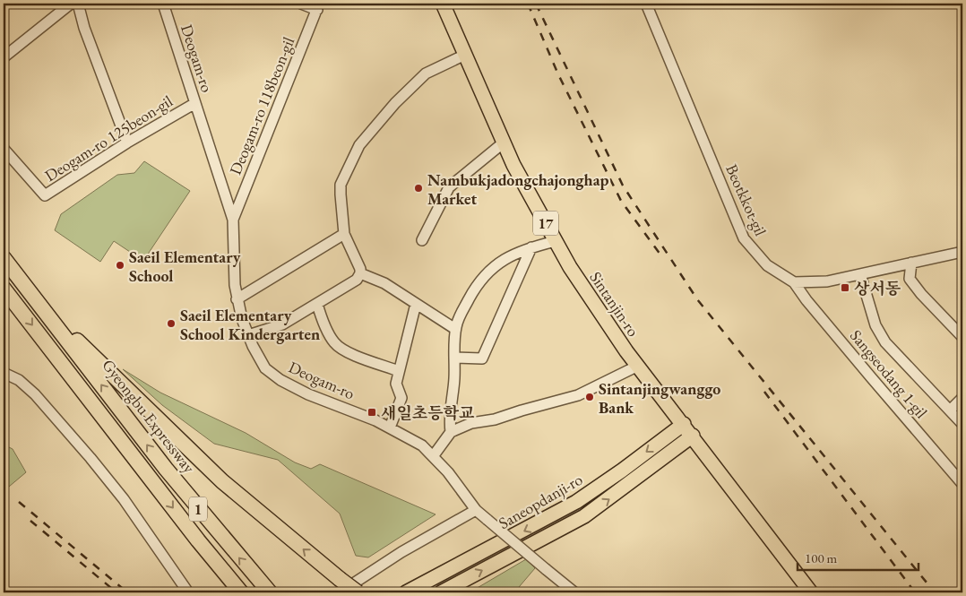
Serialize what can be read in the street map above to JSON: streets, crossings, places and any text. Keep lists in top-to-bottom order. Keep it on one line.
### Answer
{"streets":{"highway":["Gyeongbu Expressway","1"],"main road":["17","Sintanjin-ro","Saneopdanji-ro"],"street":["Deogam-ro","Deogam-ro 118beon-gil","Deogam-ro 125beon-gil","Beotkkot-gil","Sangseodang 1-gil"]},"crossings":[["Deogam-ro","Deogam-ro 118beon-gil"],["Deogam-ro","Deogam-ro 125beon-gil"],["Beotkkot-gil","Sangseodang 1-gil"],["Sintanjin-ro","Saneopdanji-ro"]],"places":{"other":["Nambukjadongchajonghap Market","Saeil Elementary School","Saeil Elementary School Kindergarten","Sintanjingwanggo Bank"],"transit":["상서동","새일초등학교"]},"scale_bar":"100 m"}
